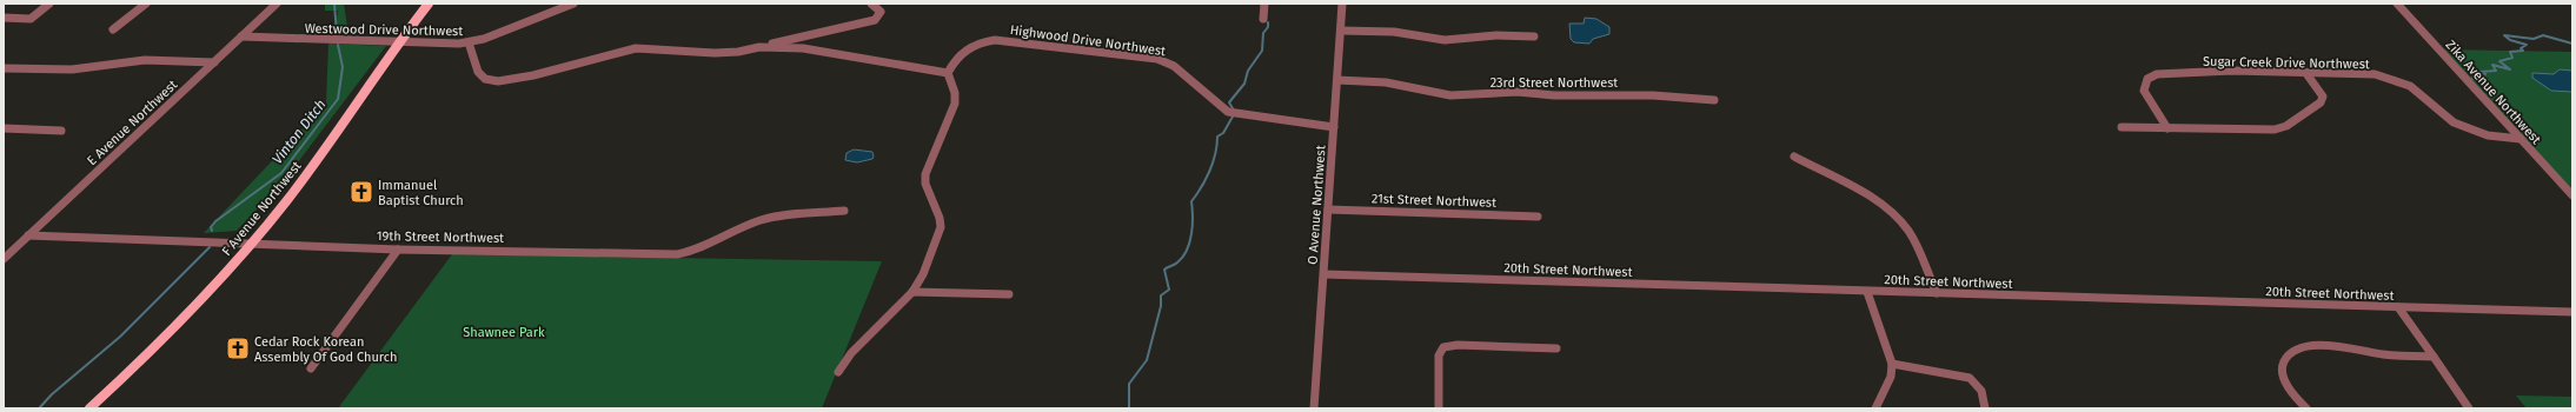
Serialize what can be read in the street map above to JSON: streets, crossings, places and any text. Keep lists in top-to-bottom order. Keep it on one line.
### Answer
{"streets":{"main road":["F Avenue Northwest"],"street":["Westwood Drive Northwest","Highwood Drive Northwest","Sugar Creek Drive Northwest","23rd Street Northwest","Zika Avenue Northwest","E Avenue Northwest","21st Street Northwest","O Avenue Northwest","19th Street Northwest","20th Street Northwest"]},"crossings":[["Westwood Drive Northwest","E Avenue Northwest"],["Westwood Drive Northwest","F Avenue Northwest"],["Highwood Drive Northwest","O Avenue Northwest"],["Sugar Creek Drive Northwest","Zika Avenue Northwest"],["23rd Street Northwest","O Avenue Northwest"],["E Avenue Northwest","19th Street Northwest"],["21st Street Northwest","O Avenue Northwest"],["O Avenue Northwest","20th Street Northwest"],["F Avenue Northwest","19th Street Northwest"]],"water":["Vinton Ditch"],"parks":["Shawnee Park"],"places":{"church":["Immanuel Baptist Church","Cedar Rock Korean Assembly Of God Church"]}}
